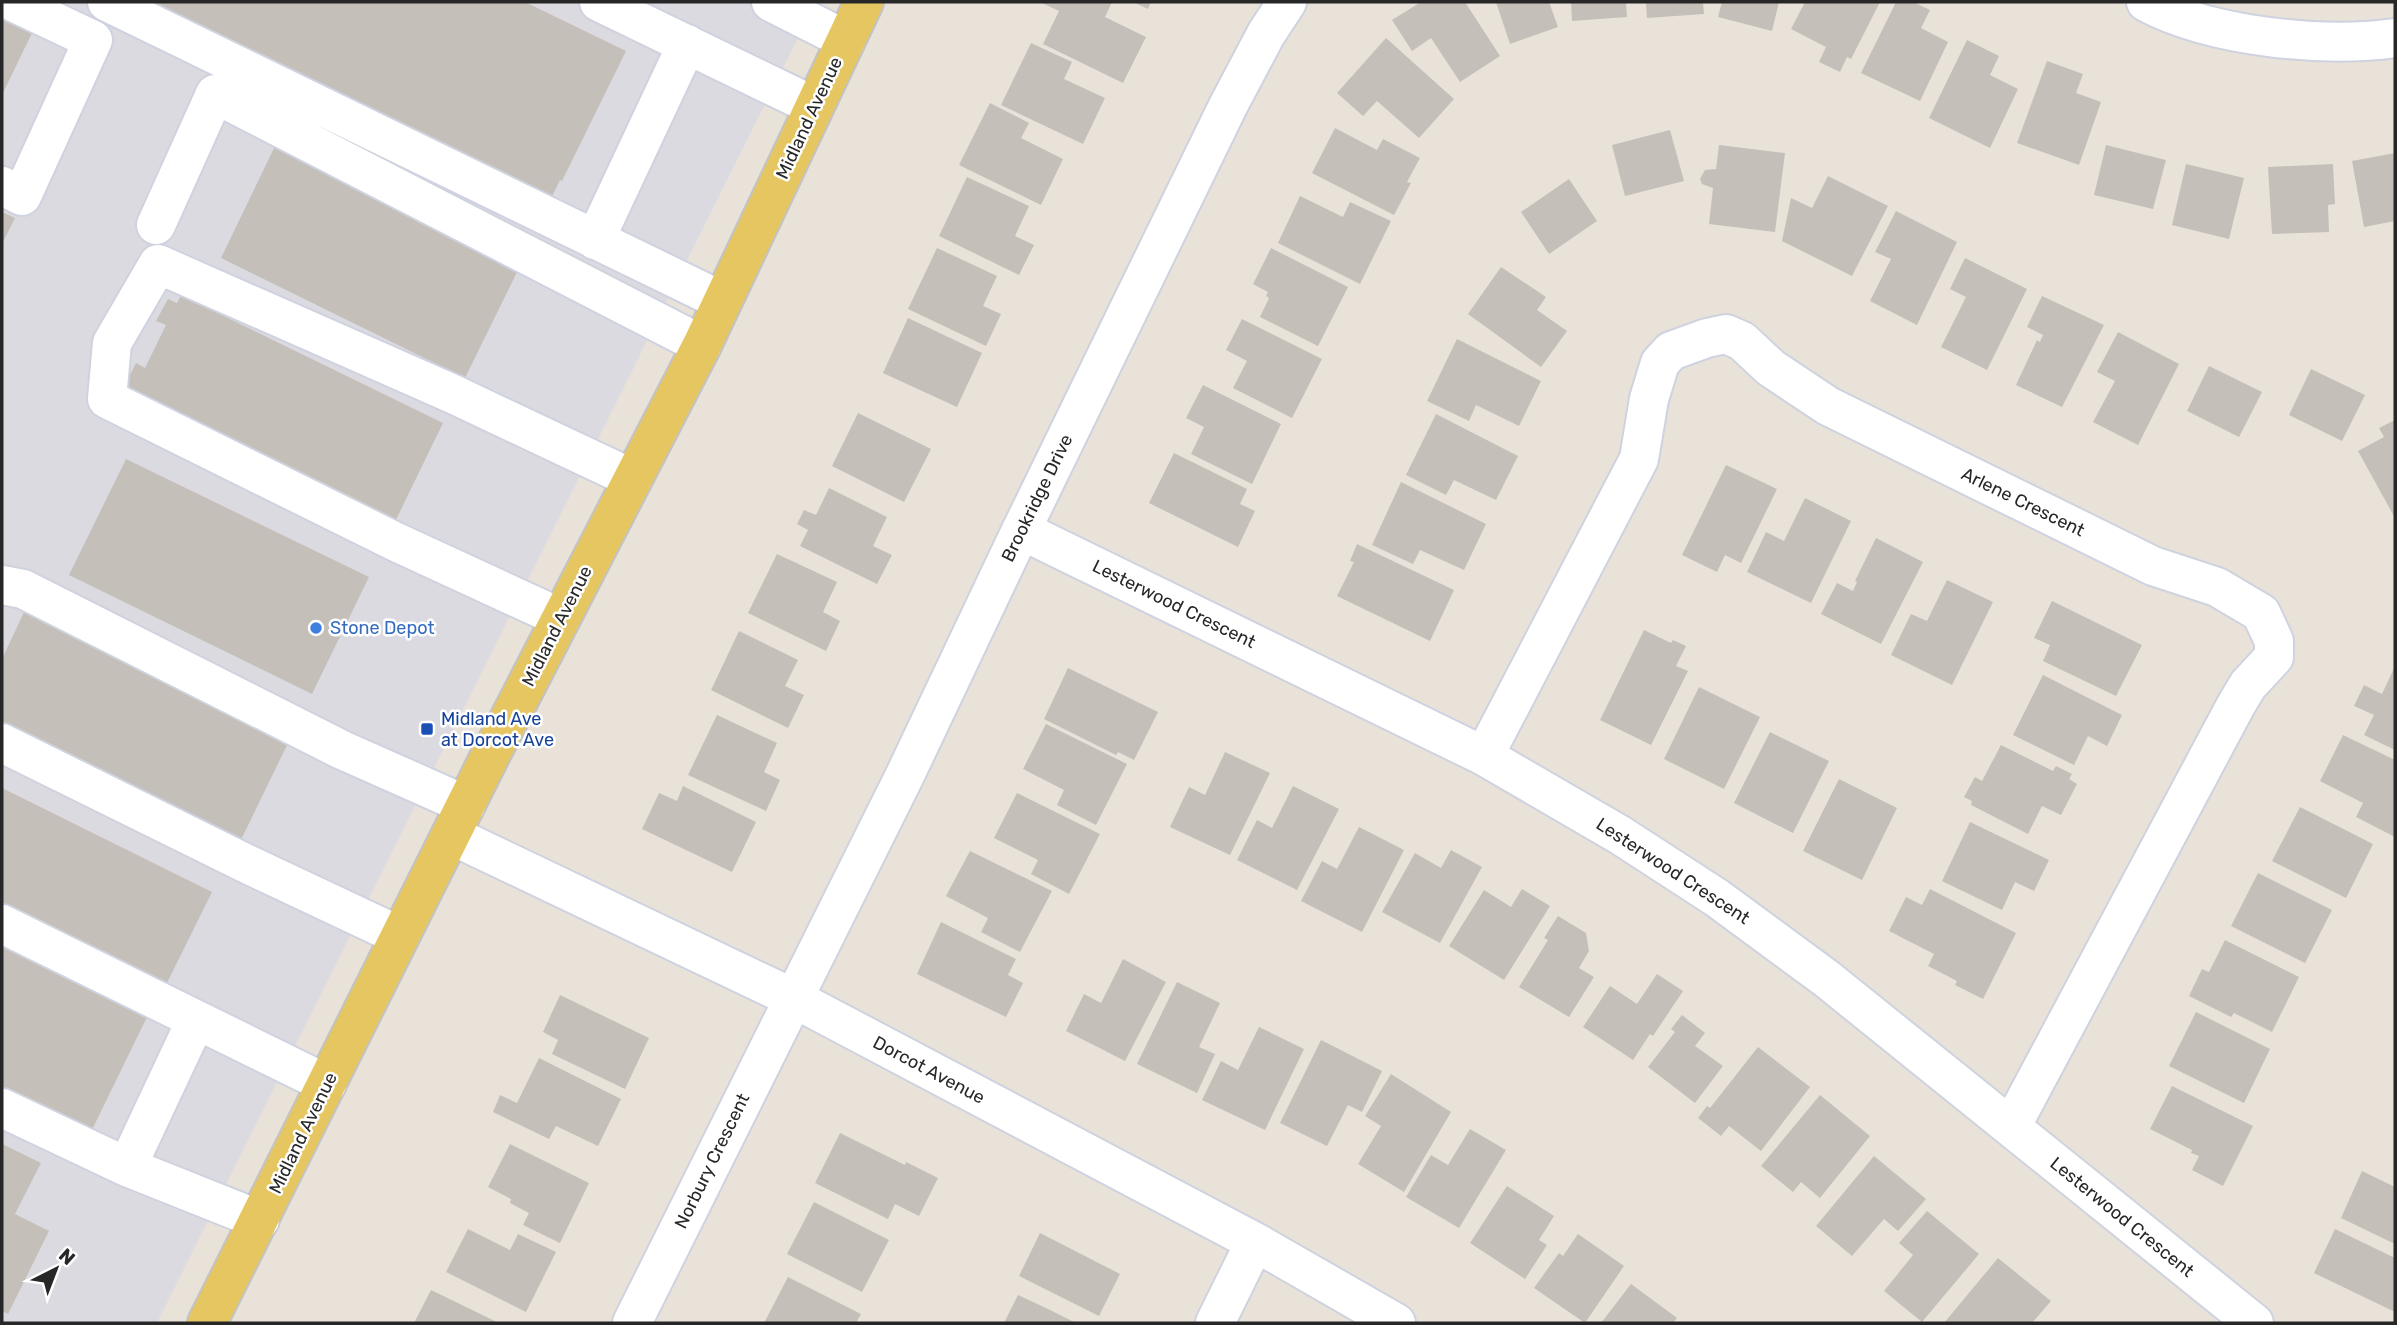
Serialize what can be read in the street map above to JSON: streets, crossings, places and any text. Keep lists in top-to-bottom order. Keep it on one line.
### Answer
{"streets":{"main road":["Midland Avenue"],"street":["Brookridge Drive","Arlene Crescent","Lesterwood Crescent","Dorcot Avenue","Norbury Crescent"]},"crossings":[["Midland Avenue","Dorcot Avenue"],["Brookridge Drive","Lesterwood Crescent"],["Brookridge Drive","Dorcot Avenue"],["Brookridge Drive","Norbury Crescent"],["Arlene Crescent","Lesterwood Crescent"],["Dorcot Avenue","Norbury Crescent"]],"places":{"other":["Stone Depot"],"transit":["Midland Ave at Dorcot Ave"]},"north":"top right"}
